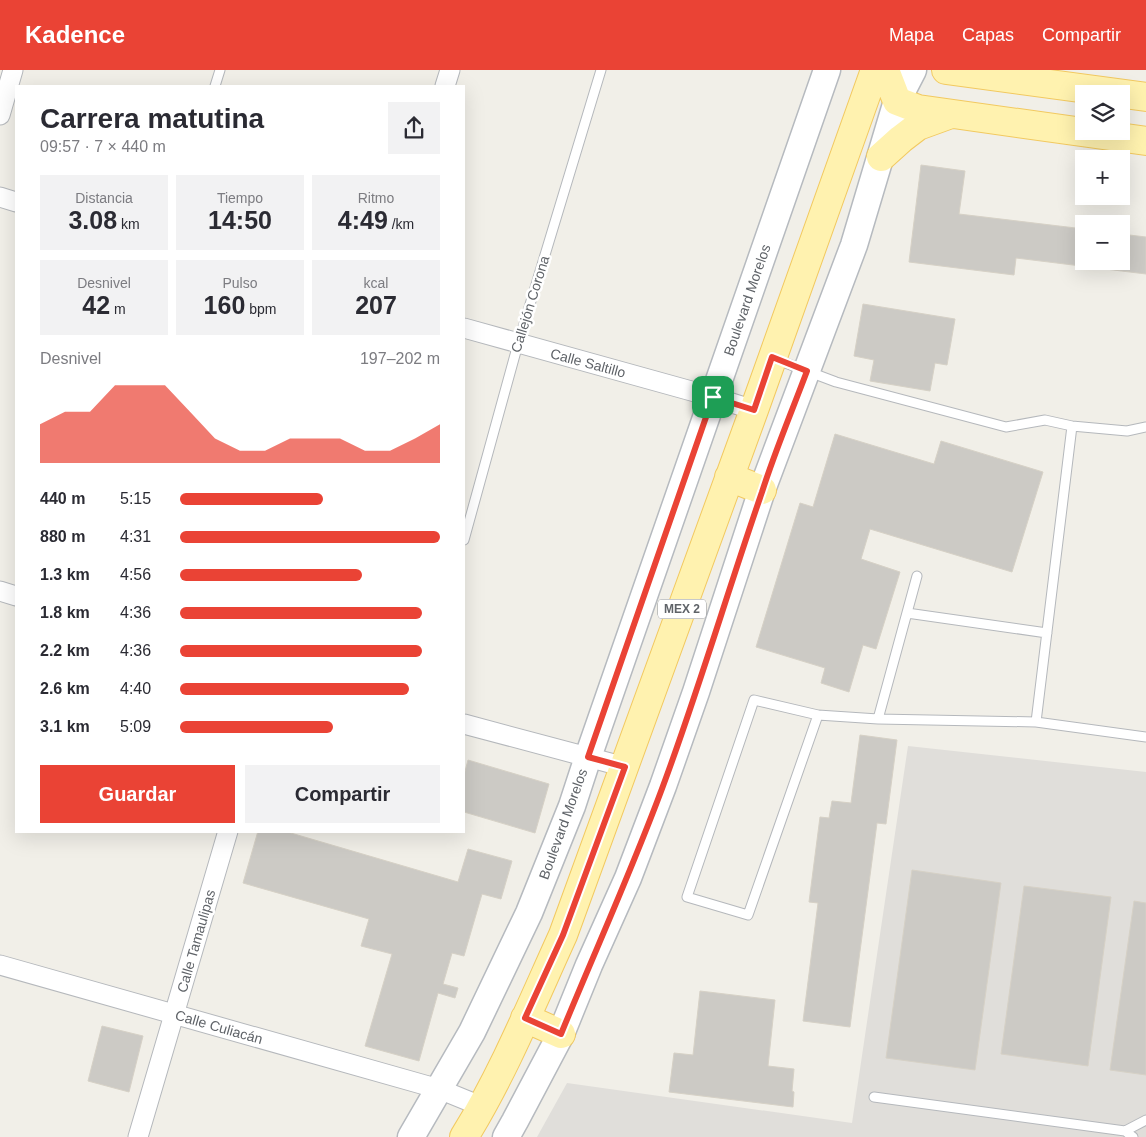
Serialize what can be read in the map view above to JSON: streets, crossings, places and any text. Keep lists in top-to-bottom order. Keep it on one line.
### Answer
{"streets":{"main road":["MEX 2"],"street":["Boulevard Morelos","Calle Saltillo","Calle Tamaulipas","Calle Culiacán"],"lane":["Callejón Corona"]},"crossings":[["Boulevard Morelos","Calle Saltillo"],["Boulevard Morelos","Calle Culiacán"],["Callejón Corona","Calle Saltillo"],["Calle Saltillo","MEX 2"],["MEX 2","Calle Culiacán"],["Calle Tamaulipas","Calle Culiacán"]],"page":{"header":"Kadence","nav":["Mapa","Capas","Compartir"],"map_buttons":["+","−"],"heading":["Carrera matutina","09:57 · 7 × 440 m"],"stats":[["Distancia","3.08 km"],["Tiempo","14:50"],["Ritmo","4:49 /km"],["Desnivel","42 m"],["Pulso","160 bpm"],["kcal","207"]],"chart":["Desnivel","197–202 m"],"list":[{"name":"440 m","note":"5:15"},{"name":"880 m","note":"4:31"},{"name":"1.3 km","note":"4:56"},{"name":"1.8 km","note":"4:36"},{"name":"2.2 km","note":"4:36"},{"name":"2.6 km","note":"4:40"},{"name":"3.1 km","note":"5:09"}],"buttons":["Guardar","Compartir"]}}
